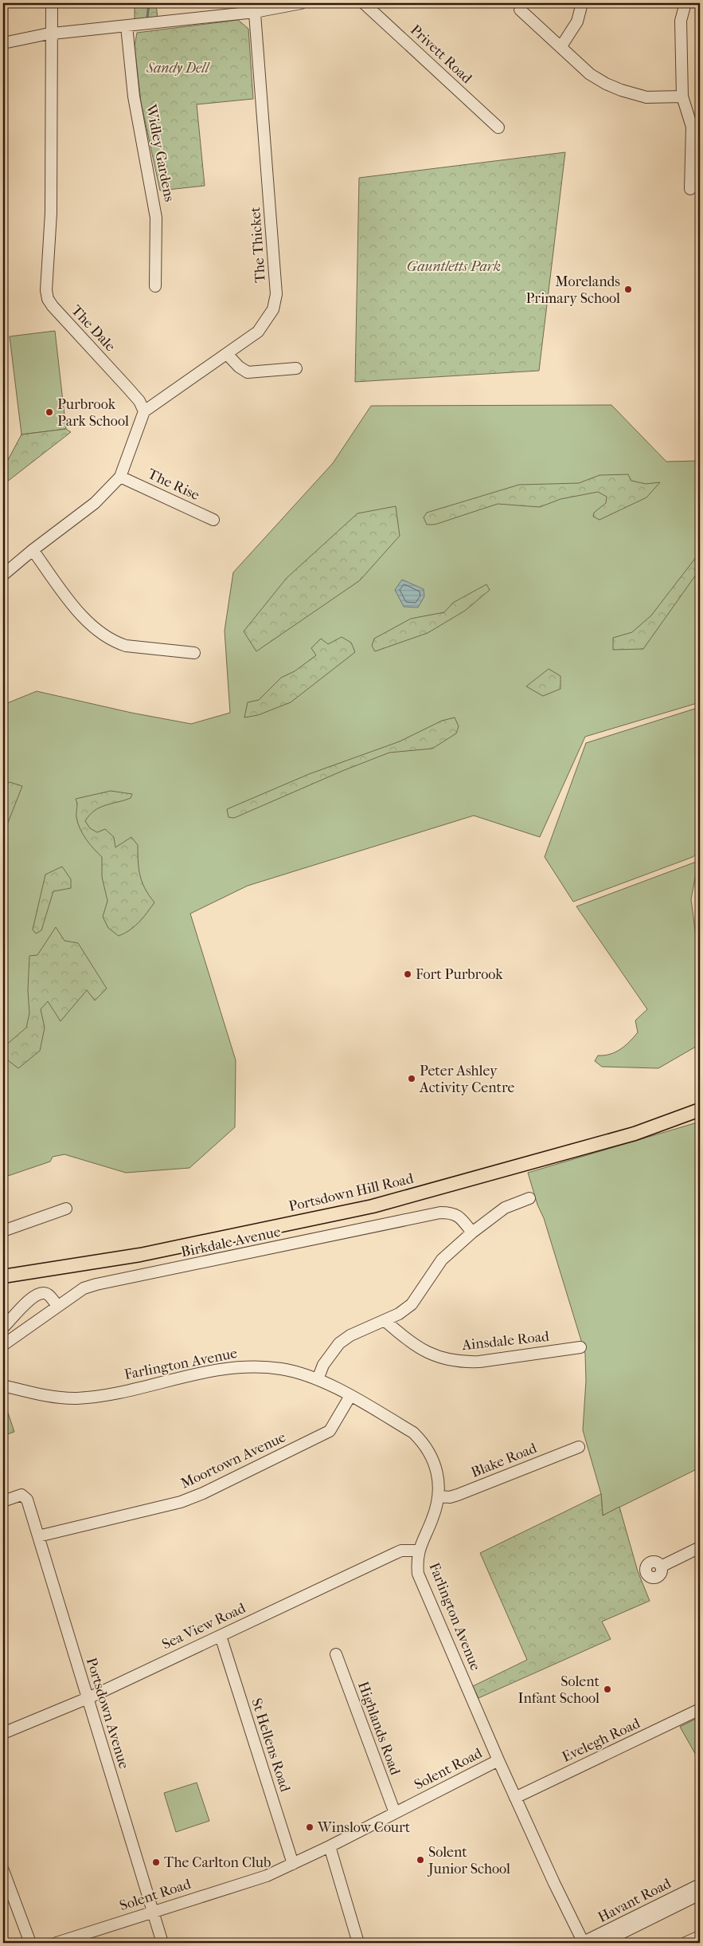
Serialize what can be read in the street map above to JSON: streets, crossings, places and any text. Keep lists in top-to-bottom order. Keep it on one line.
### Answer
{"streets":{"main road":["Portsdown Hill Road"],"street":["Privett Road","Widley Gardens","The Thicket","The Dale","The Rise","Birkdale Avenue","Ainsdale Road","Farlington Avenue","Moortown Avenue","Blake Road","Sea View Road","Portsdown Avenue","Highlands Road","Evelegh Road","St Hellens Road","Solent Road","Havant Road"]},"crossings":[["The Thicket","The Dale"],["Farlington Avenue","Moortown Avenue"],["Farlington Avenue","Blake Road"],["Farlington Avenue","Sea View Road"],["Farlington Avenue","Evelegh Road"],["Farlington Avenue","Solent Road"],["Farlington Avenue","Havant Road"],["Moortown Avenue","Portsdown Avenue"],["Sea View Road","Portsdown Avenue"],["Sea View Road","St Hellens Road"],["Portsdown Avenue","Solent Road"],["Highlands Road","Solent Road"],["St Hellens Road","Solent Road"]],"parks":["Sandy Dell","Gauntletts Park"],"places":["Morelands Primary School","Purbrook Park School","Fort Purbrook","Peter Ashley Activity Centre","Solent Infant School","Winslow Court","Solent Junior School","The Carlton Club"]}
